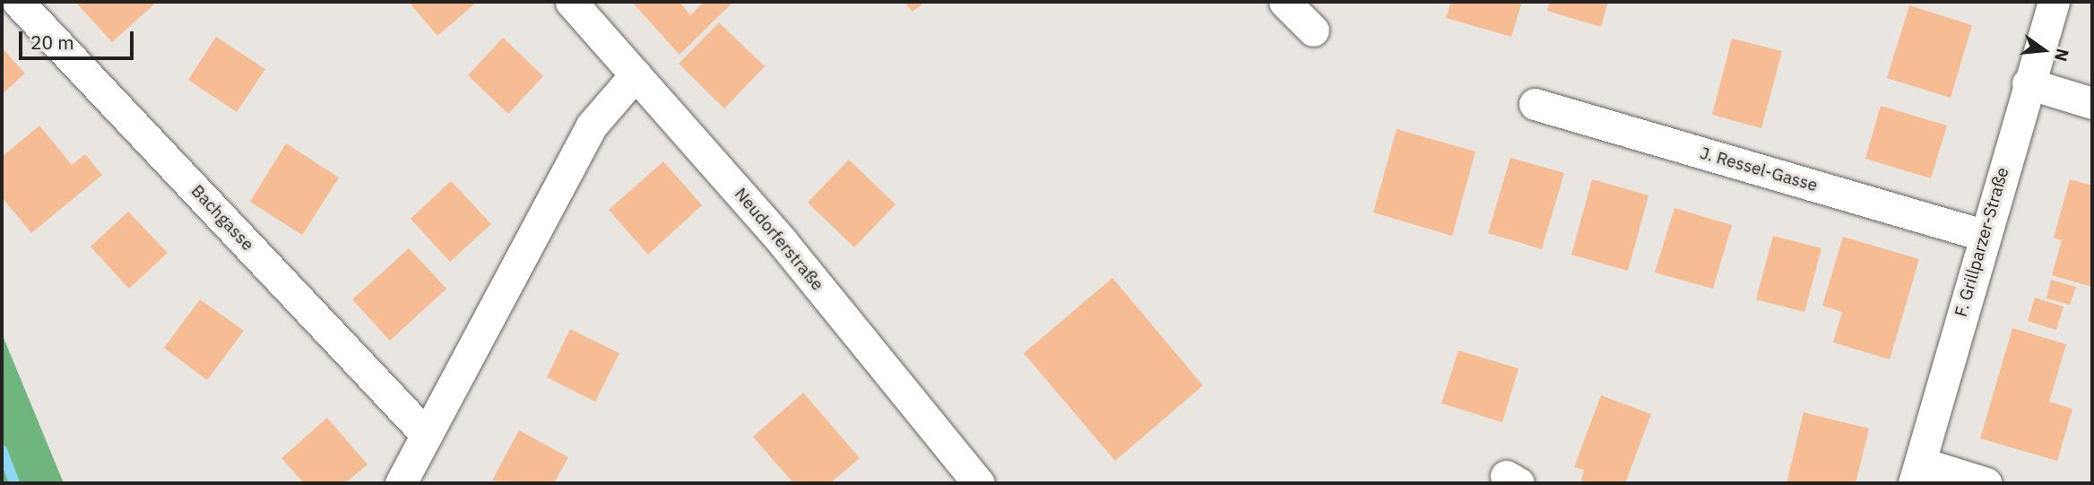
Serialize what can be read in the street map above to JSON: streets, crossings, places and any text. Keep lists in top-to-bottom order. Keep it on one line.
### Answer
{"streets":{"street":["J. Ressel-Gasse","Bachgasse","Neudorferstraße","F. Grillparzer-Straße"]},"crossings":[["J. Ressel-Gasse","F. Grillparzer-Straße"]],"scale_bar":"20 m","north":"right"}
